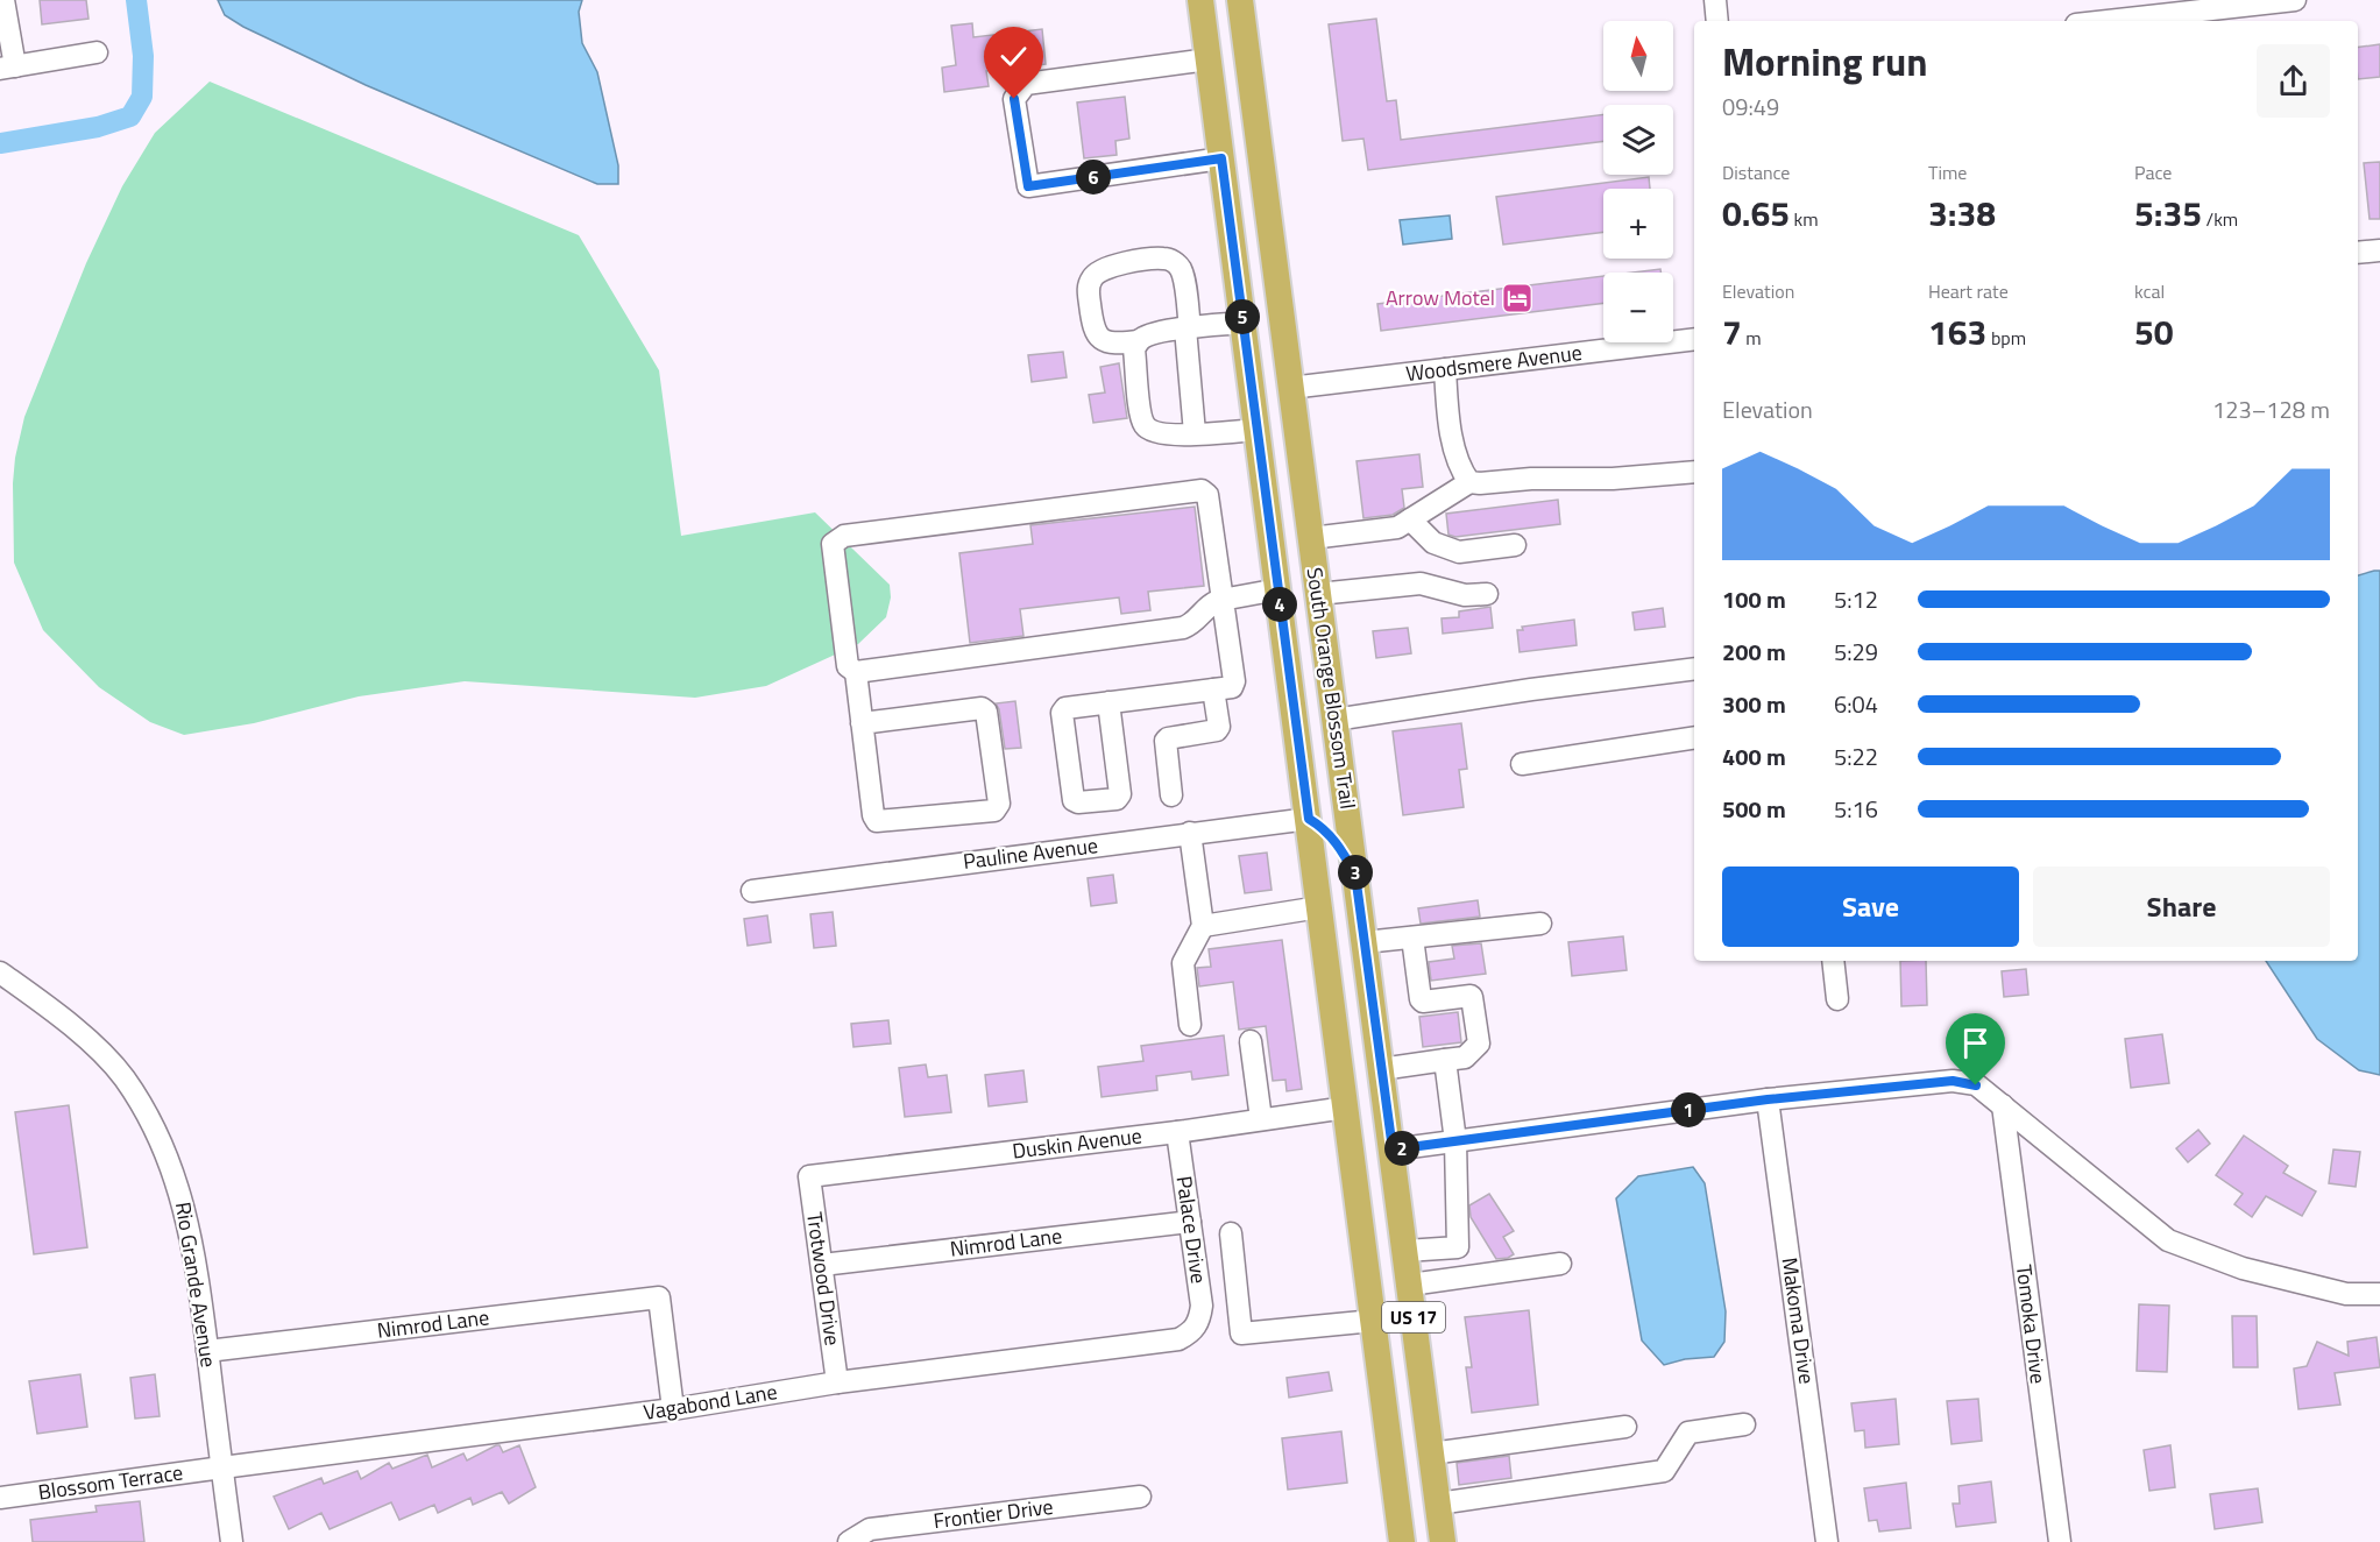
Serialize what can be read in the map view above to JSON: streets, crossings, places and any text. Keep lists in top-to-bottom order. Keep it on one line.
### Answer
{"streets":{"main road":["South Orange Blossom Trail","US 17"],"street":["Woodsmere Avenue","Pauline Avenue","Duskin Avenue","Palace Drive","Nimrod Lane","Trotwood Drive","Rio Grande Avenue","Makoma Drive","Tomoka Drive","Vagabond Lane","Blossom Terrace","Frontier Drive"]},"crossings":[["Woodsmere Avenue","South Orange Blossom Trail"],["South Orange Blossom Trail","Pauline Avenue"],["South Orange Blossom Trail","Duskin Avenue"],["Duskin Avenue","Palace Drive"],["Duskin Avenue","Trotwood Drive"],["Palace Drive","Nimrod Lane"],["Palace Drive","Vagabond Lane"],["Nimrod Lane","Trotwood Drive"],["Nimrod Lane","Rio Grande Avenue"],["Nimrod Lane","Vagabond Lane"],["Trotwood Drive","Vagabond Lane"],["Rio Grande Avenue","Vagabond Lane"],["Rio Grande Avenue","Blossom Terrace"],["Vagabond Lane","Blossom Terrace"]],"places":{"hotel":["Arrow Motel"]},"north":"top","page":{"map_buttons":["+","−"],"heading":["Morning run","09:49"],"stats":[["Distance","0.65 km"],["Time","3:38"],["Pace","5:35 /km"],["Elevation","7 m"],["Heart rate","163 bpm"],["kcal","50"]],"pins":["6","5","4","3","1","2"],"chart":["Elevation","123–128 m"],"list":[{"name":"100 m","note":"5:12"},{"name":"200 m","note":"5:29"},{"name":"300 m","note":"6:04"},{"name":"400 m","note":"5:22"},{"name":"500 m","note":"5:16"}],"buttons":["Save","Share"]}}
